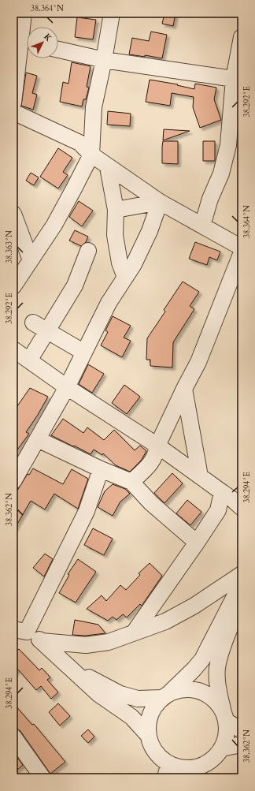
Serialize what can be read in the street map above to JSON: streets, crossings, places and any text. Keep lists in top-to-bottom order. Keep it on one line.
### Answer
{"north":"top right","coordinates":["38.364°N","38.292°E","38.363°N","38.294°E","38.362°N"]}
